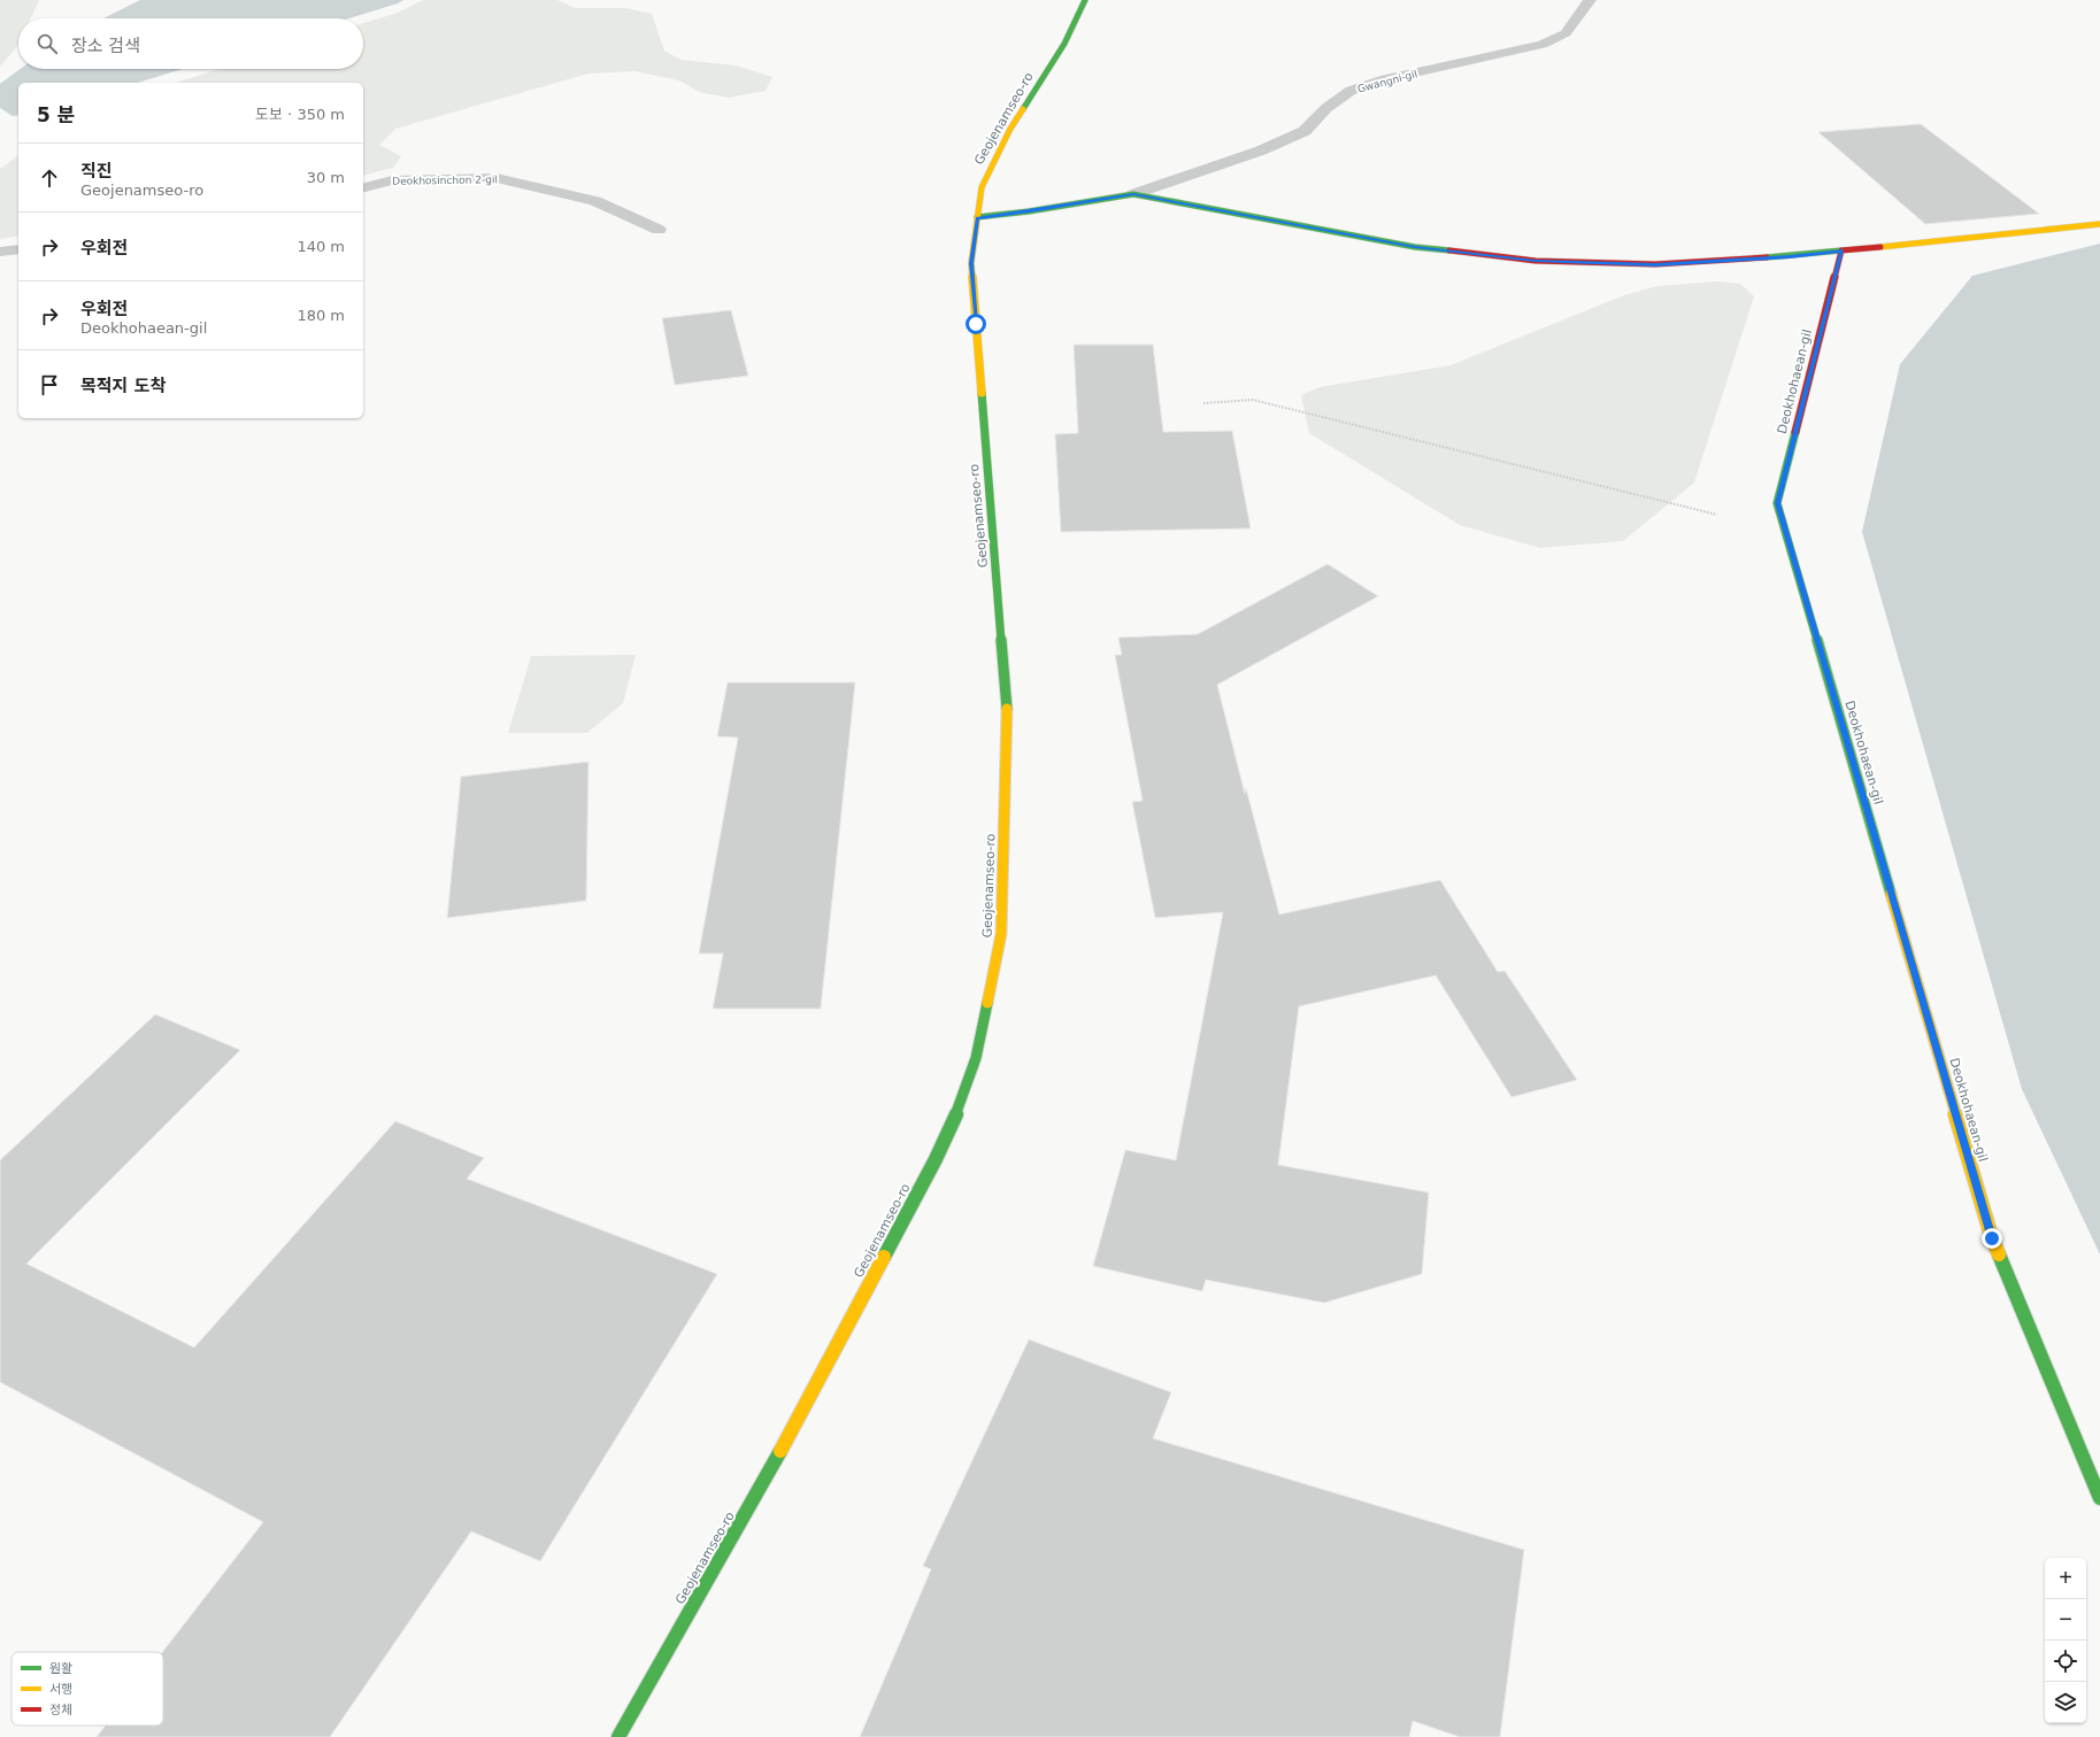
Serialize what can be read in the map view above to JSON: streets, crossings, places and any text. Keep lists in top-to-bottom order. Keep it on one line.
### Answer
{"streets":{"street":["Geojenamseo-ro","Deokhohaean-gil"],"lane":["Gwangni-gil","Deokhosinchon 2-gil"]},"legend":["원활","서행","정체"],"page":{"search":"장소 검색","heading":["5 분","도보 · 350 m"],"list":[["직진","Geojenamseo-ro","30 m"],["우회전","140 m"],["우회전","Deokhohaean-gil","180 m"],"목적지 도착"],"map_buttons":["+","−"]}}
